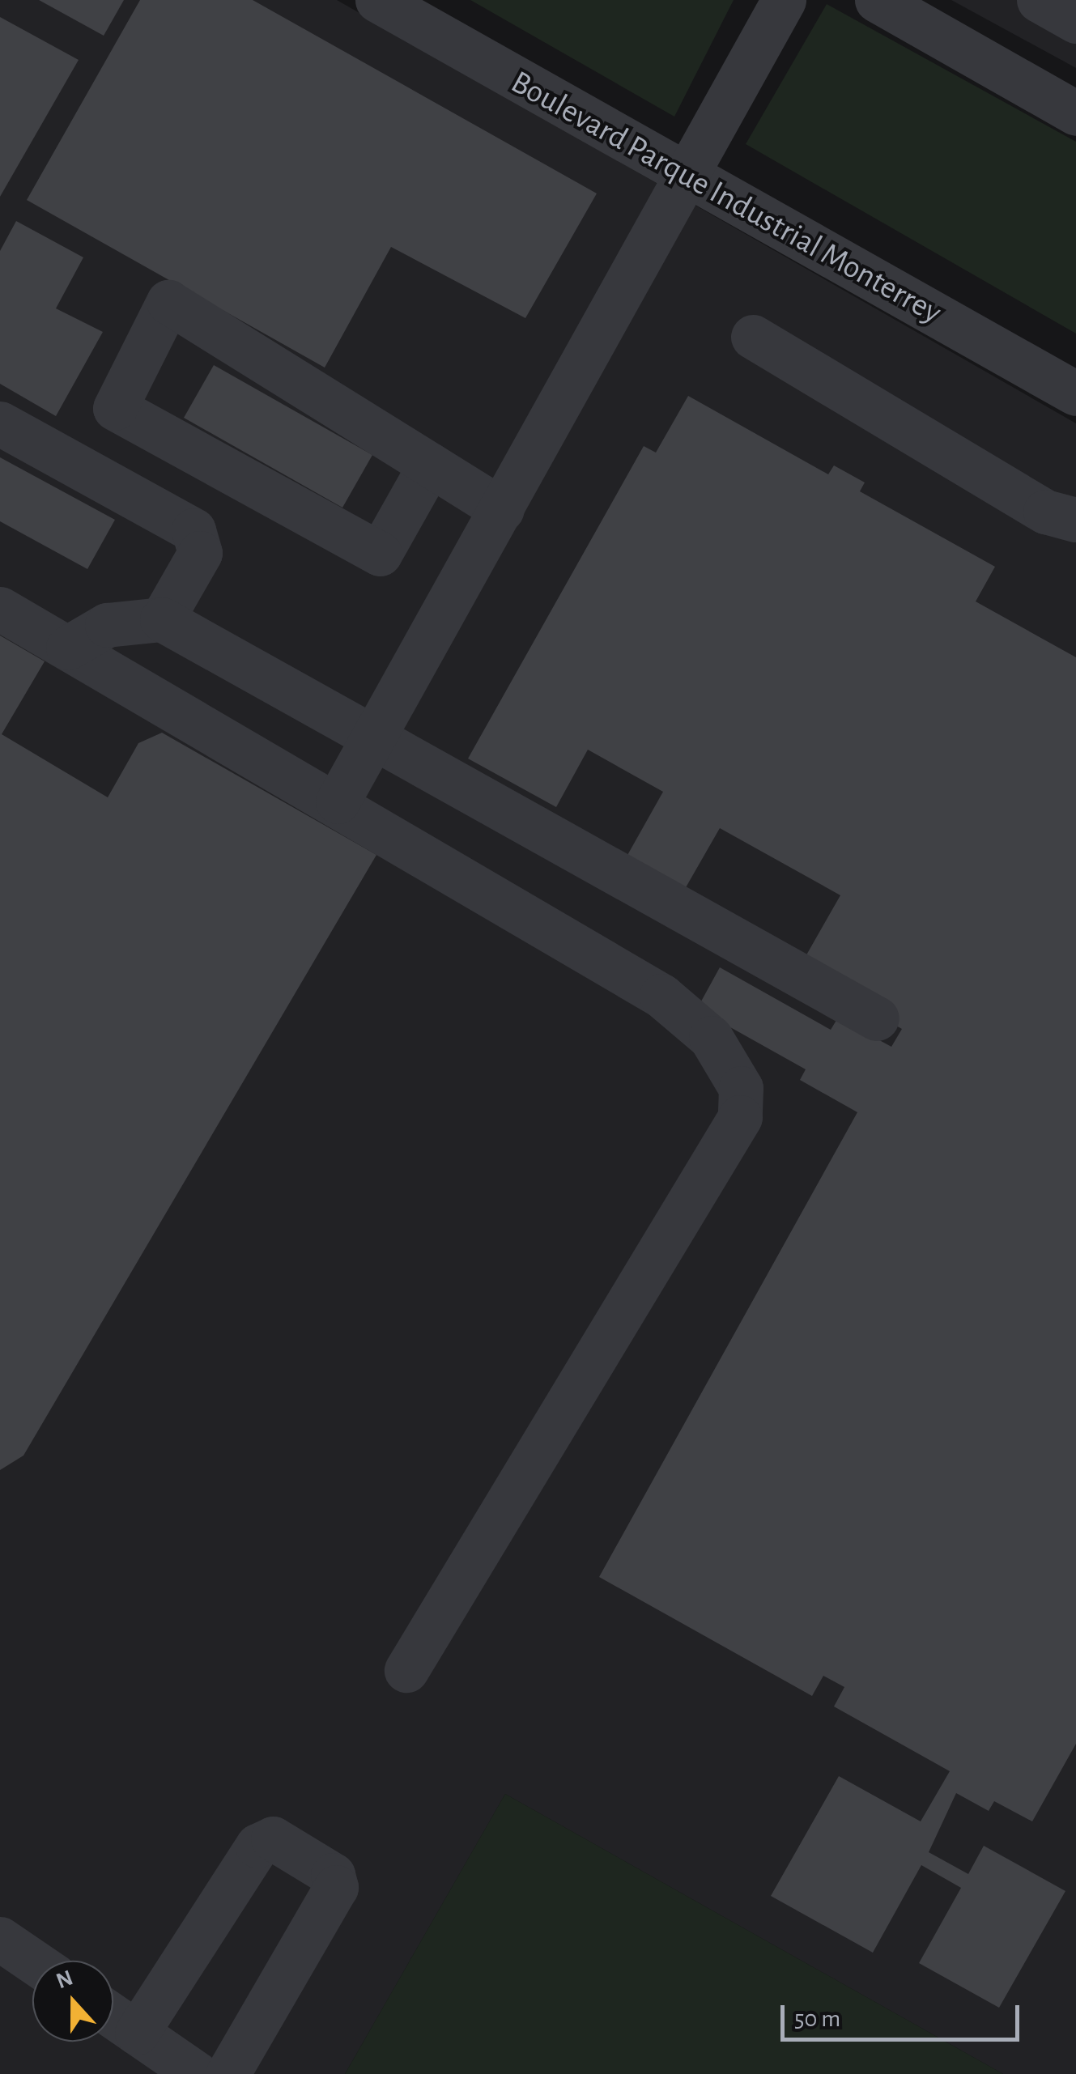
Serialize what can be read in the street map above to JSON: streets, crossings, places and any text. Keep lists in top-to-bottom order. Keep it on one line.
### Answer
{"streets":{"street":["Boulevard Parque Industrial Monterrey"]},"scale_bar":"50 m","north":"top"}
